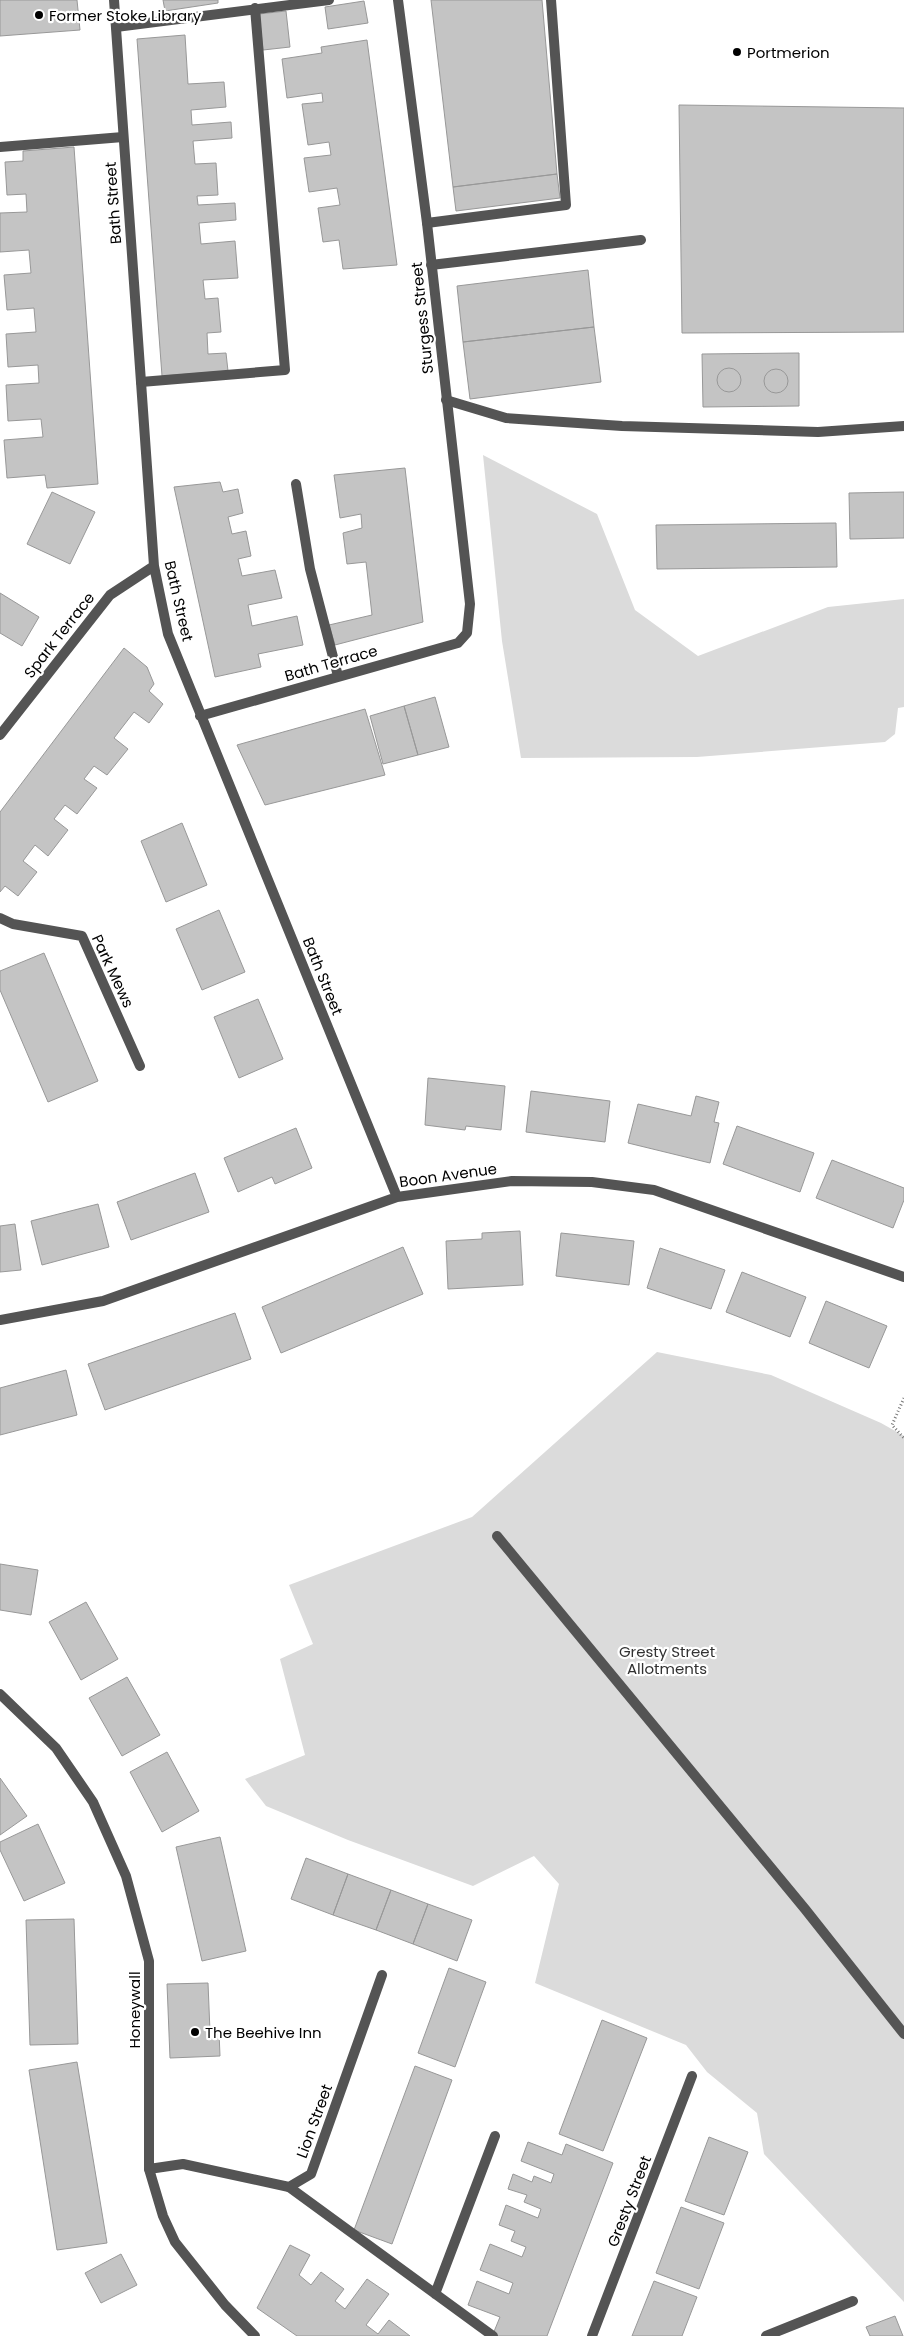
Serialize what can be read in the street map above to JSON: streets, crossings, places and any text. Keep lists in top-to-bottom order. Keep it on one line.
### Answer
{"streets":{"street":["Bath Street","Sturgess Street","Spark Terrace","Bath Terrace","Park Mews","Boon Avenue","Honeywall","Lion Street","Gresty Street"]},"crossings":[["Bath Street","Spark Terrace"],["Bath Street","Bath Terrace"],["Bath Street","Boon Avenue"],["Sturgess Street","Bath Terrace"]],"parks":["Gresty Street Allotments"],"places":["Former Stoke Library","Portmerion","The Beehive Inn"]}
